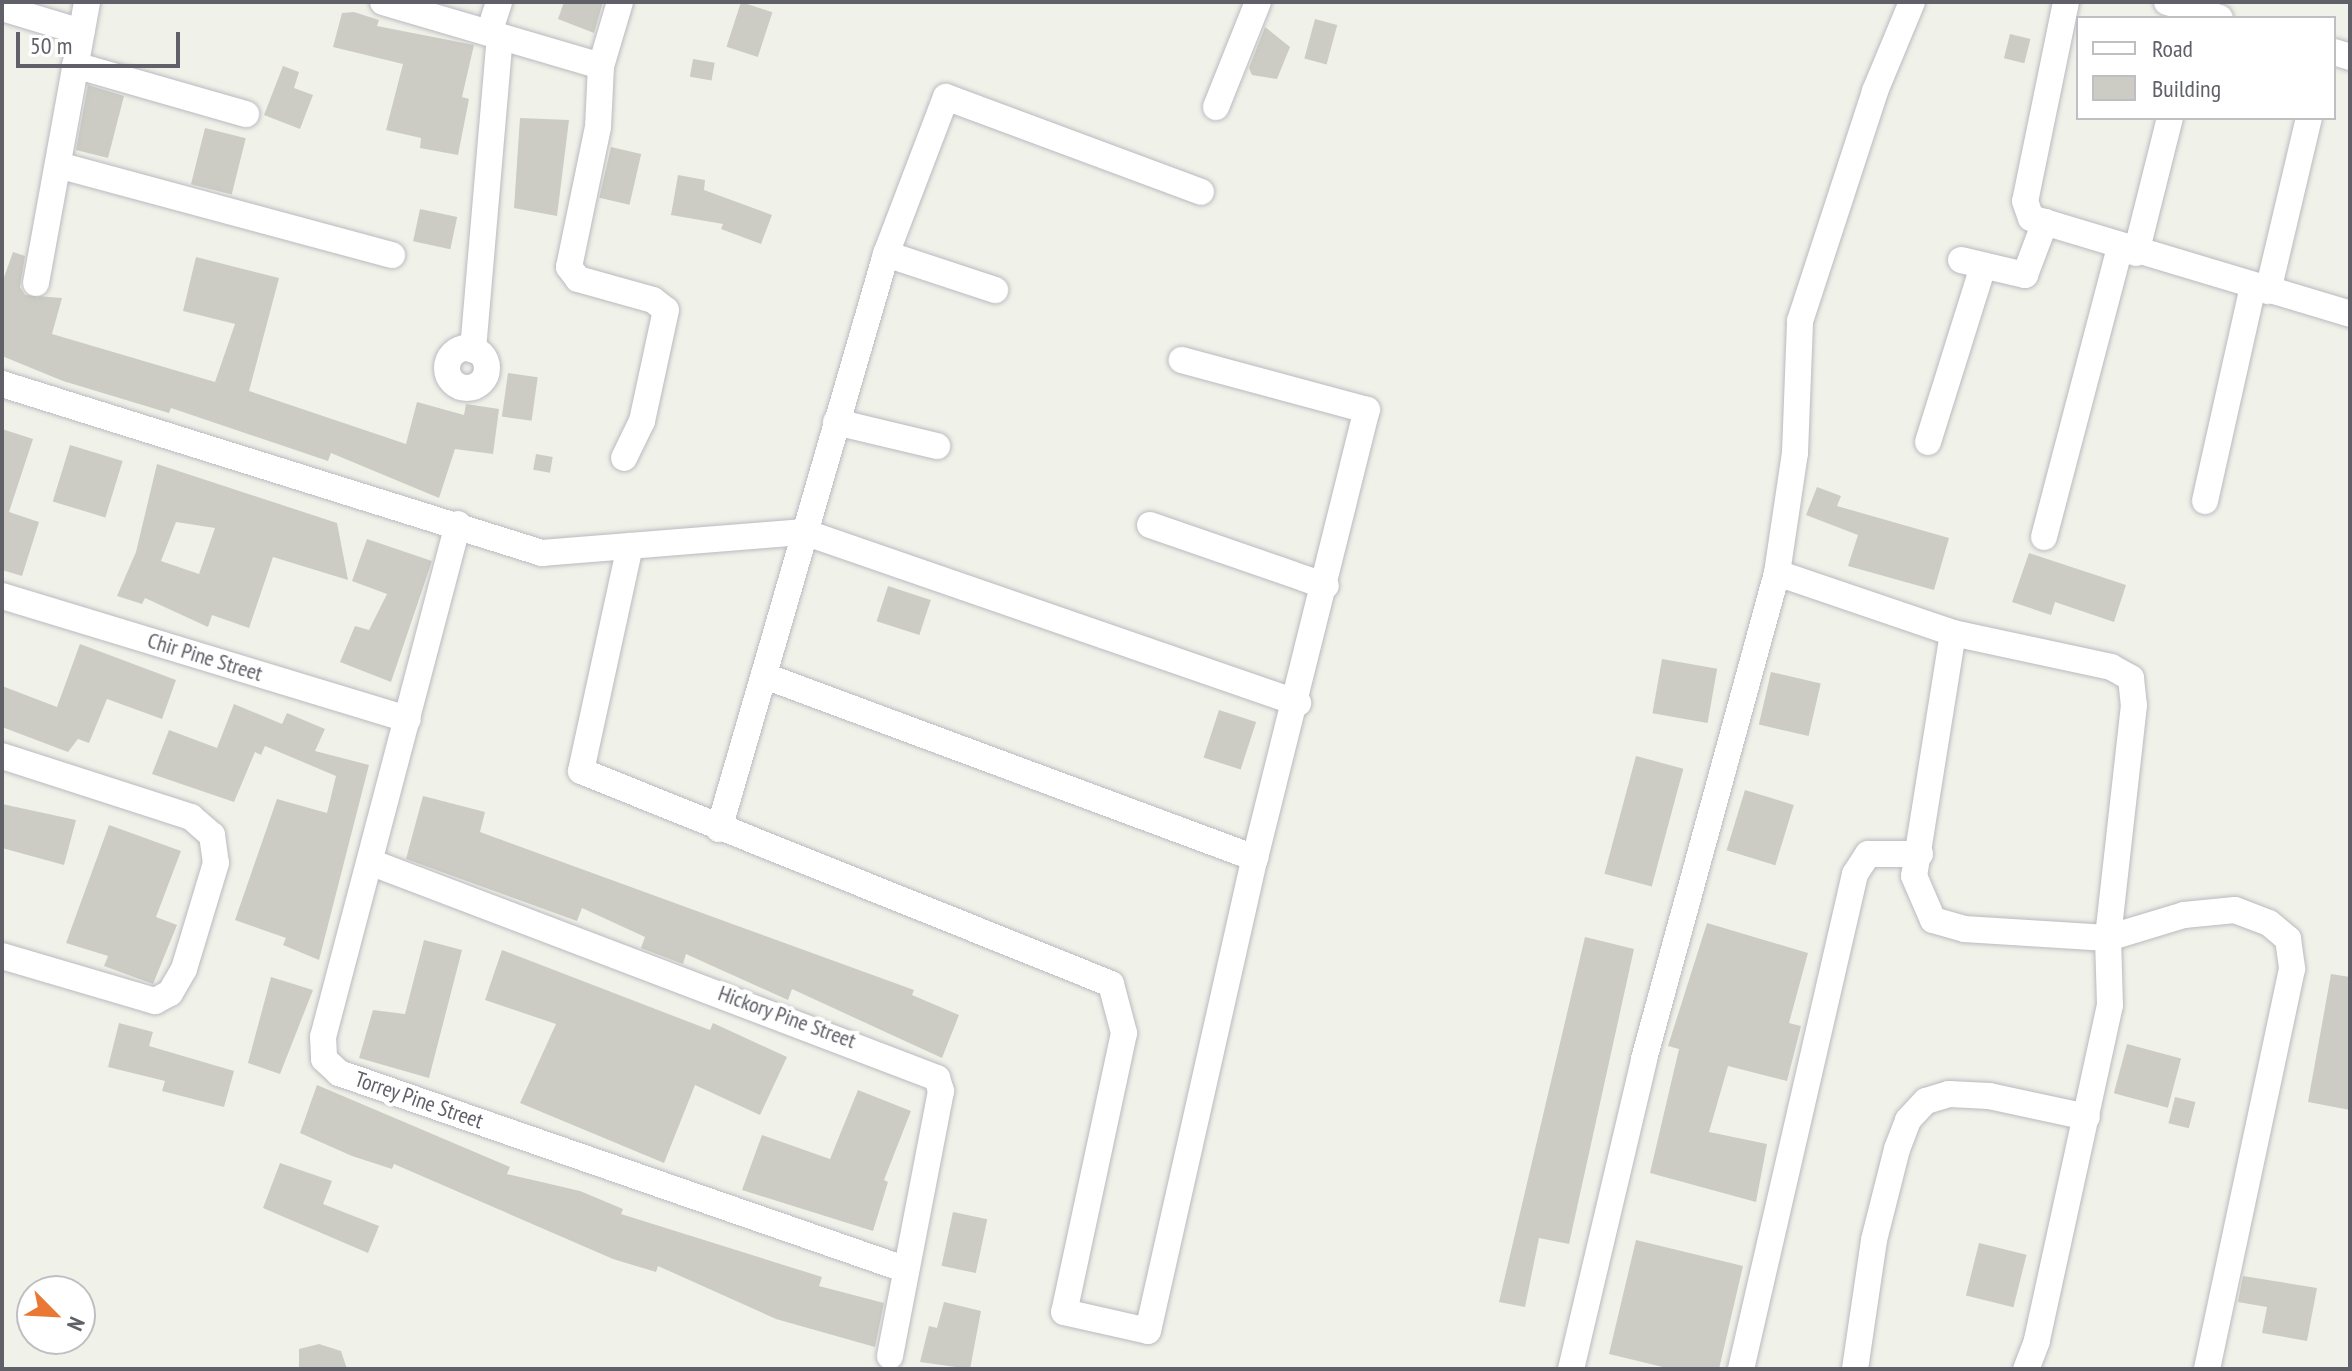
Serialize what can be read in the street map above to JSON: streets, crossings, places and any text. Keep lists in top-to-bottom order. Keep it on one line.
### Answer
{"streets":{"street":["Chir Pine Street","Hickory Pine Street","Torrey Pine Street"]},"crossings":[["Chir Pine Street","Torrey Pine Street"],["Hickory Pine Street","Torrey Pine Street"]],"legend":["Road","Building"],"scale_bar":"50 m","north":"bottom right"}
